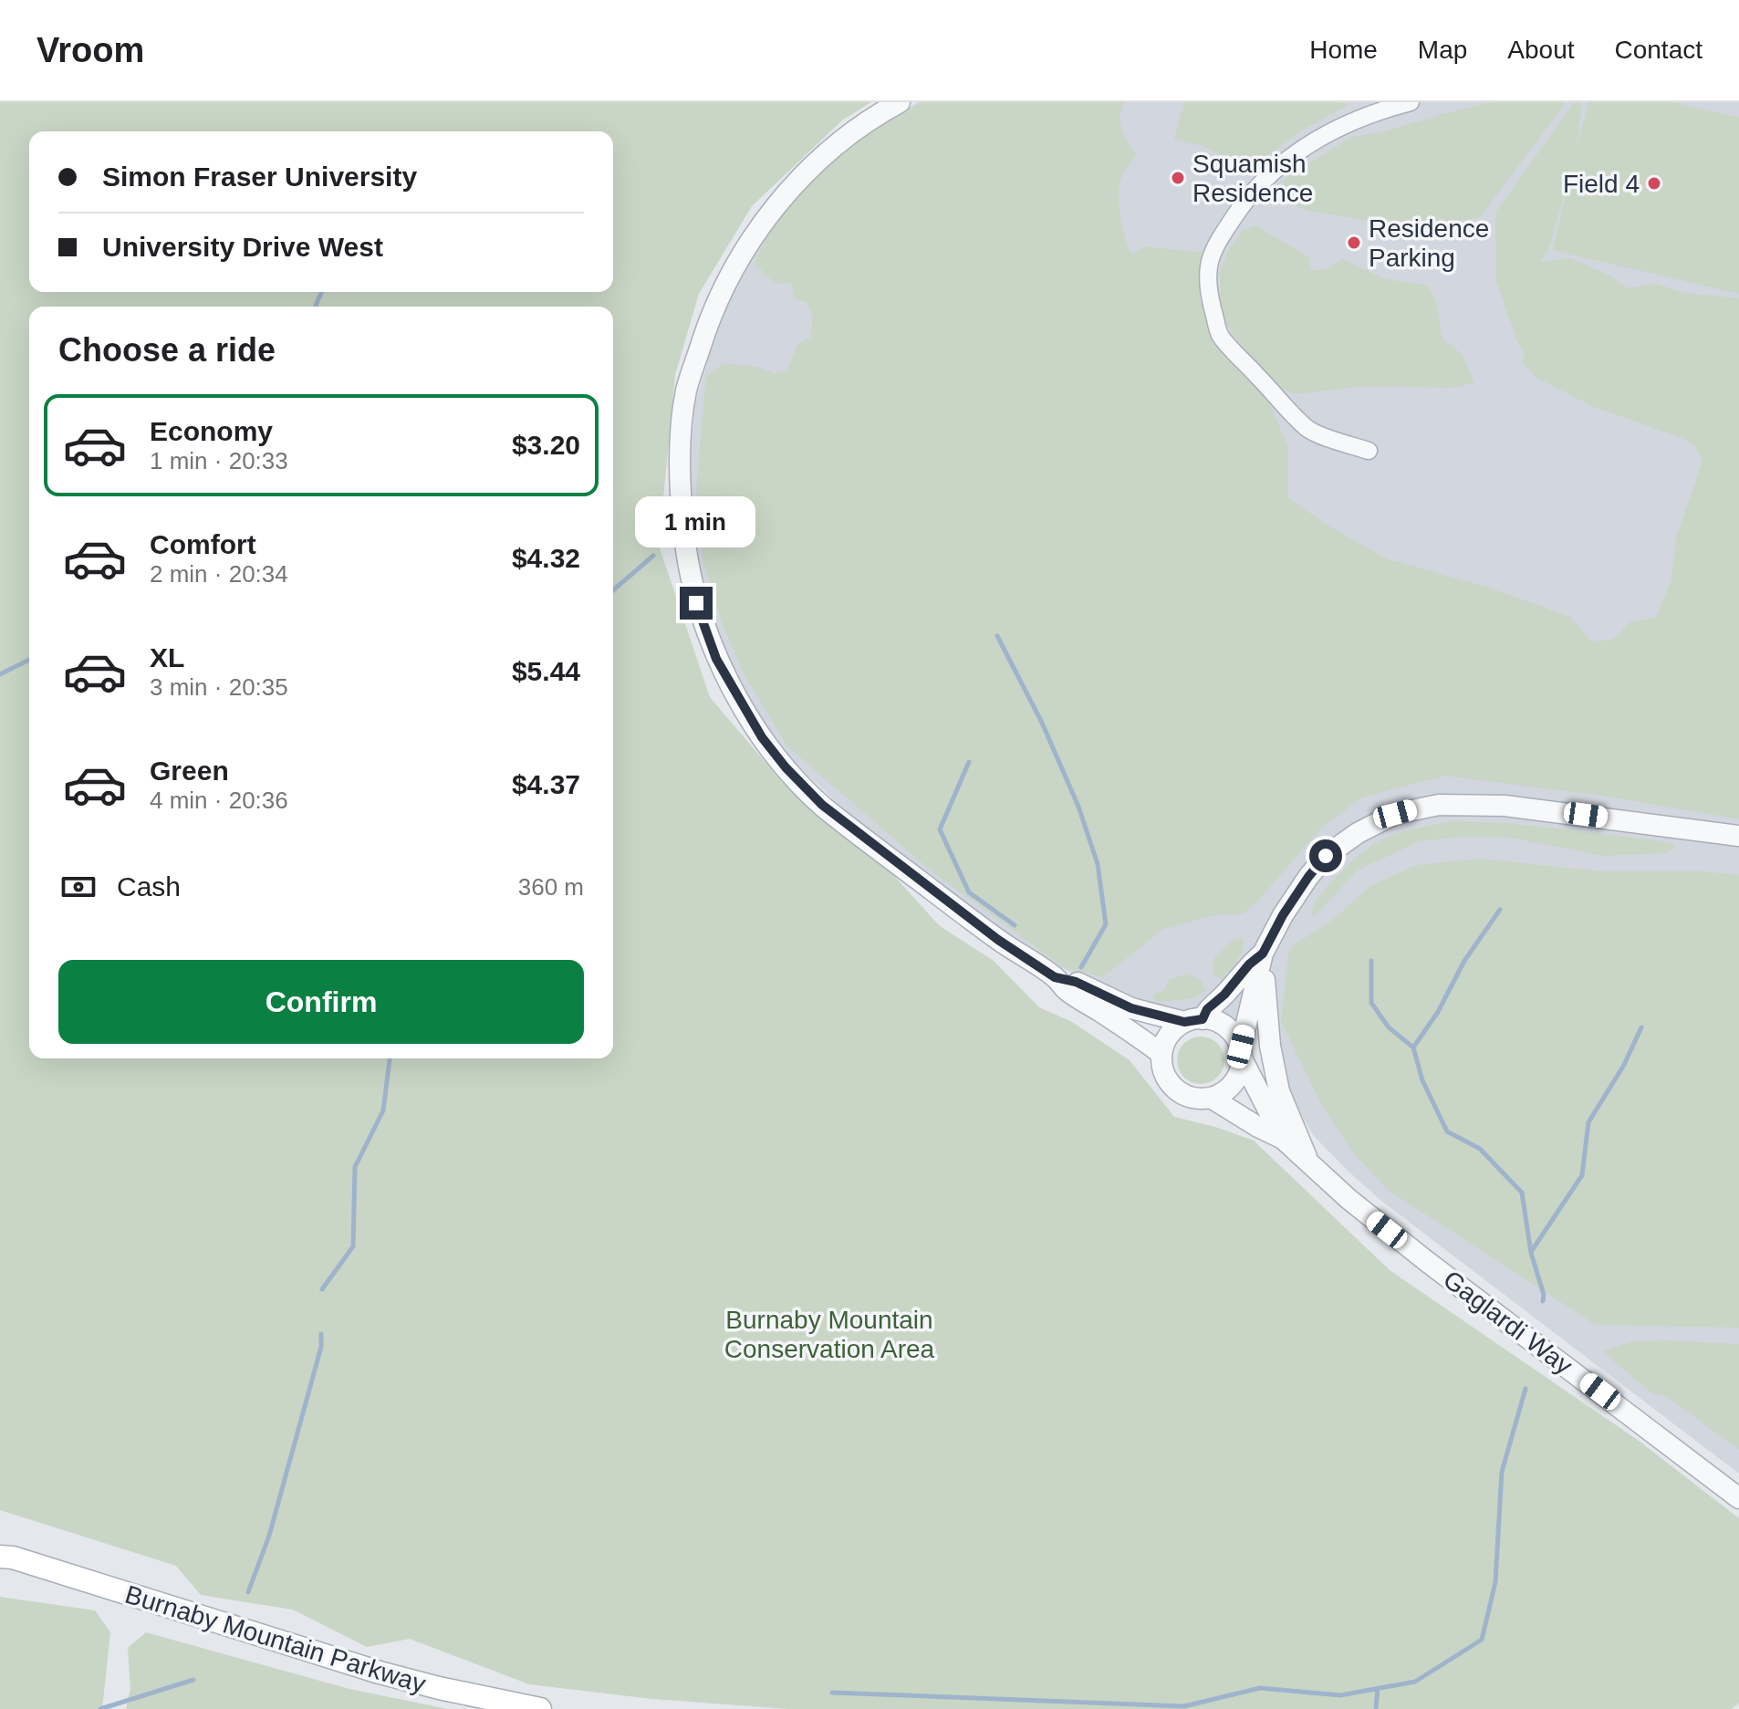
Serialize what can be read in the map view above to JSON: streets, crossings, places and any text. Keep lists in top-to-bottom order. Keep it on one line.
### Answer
{"streets":{"main road":["Burnaby Mountain Parkway"],"street":["Gaglardi Way"]},"parks":["Burnaby Mountain Conservation Area"],"places":["Squamish Residence","Field 4","Residence Parking"],"page":{"header":"Vroom","nav":["Home","Map","About","Contact"],"banner":["Simon Fraser University","University Drive West"],"heading":"Choose a ride","list":[{"name":"Economy","note":"1 min · 20:33","value":"$3.20"},{"name":"Comfort","note":"2 min · 20:34","value":"$4.32"},{"name":"XL","note":"3 min · 20:35","value":"$5.44"},{"name":"Green","note":"4 min · 20:36","value":"$4.37"}],"bubble":"1 min","pay":["Cash","360 m"],"buttons":"Confirm"}}
